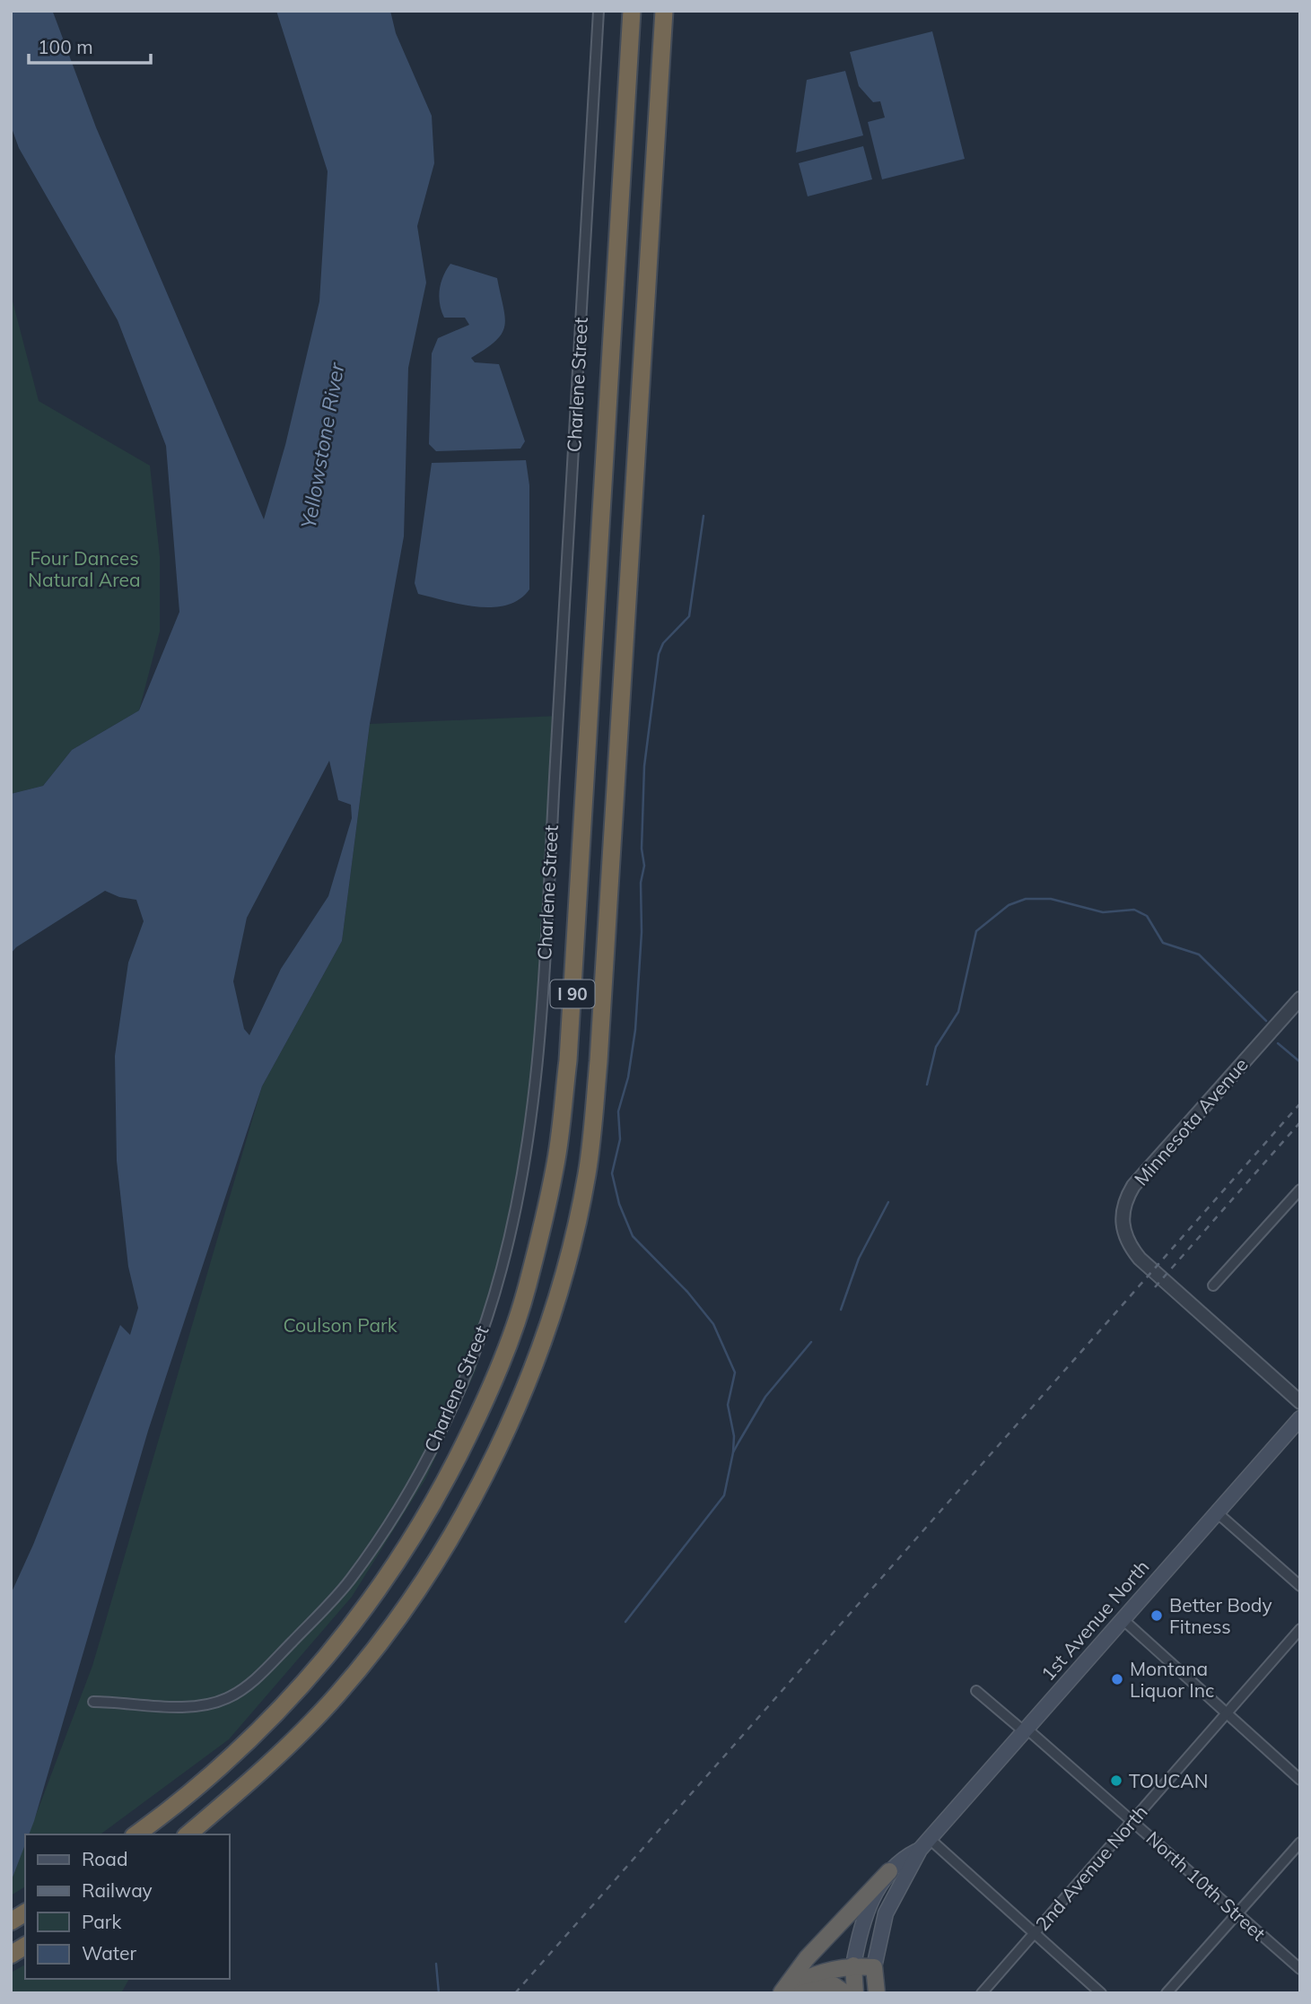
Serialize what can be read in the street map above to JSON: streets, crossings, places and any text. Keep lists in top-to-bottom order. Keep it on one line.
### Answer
{"streets":{"highway":["I 90","1st Avenue North"],"street":["Charlene Street","Minnesota Avenue","2nd Avenue North","North 10th Street"]},"crossings":[["1st Avenue North","North 10th Street"],["2nd Avenue North","North 10th Street"]],"water":["Yellowstone River"],"parks":["Four Dances Natural Area","Coulson Park"],"places":["Better Body Fitness","Montana Liquor Inc","TOUCAN"],"legend":["Road","Railway","Park","Water"],"scale_bar":"100 m"}
